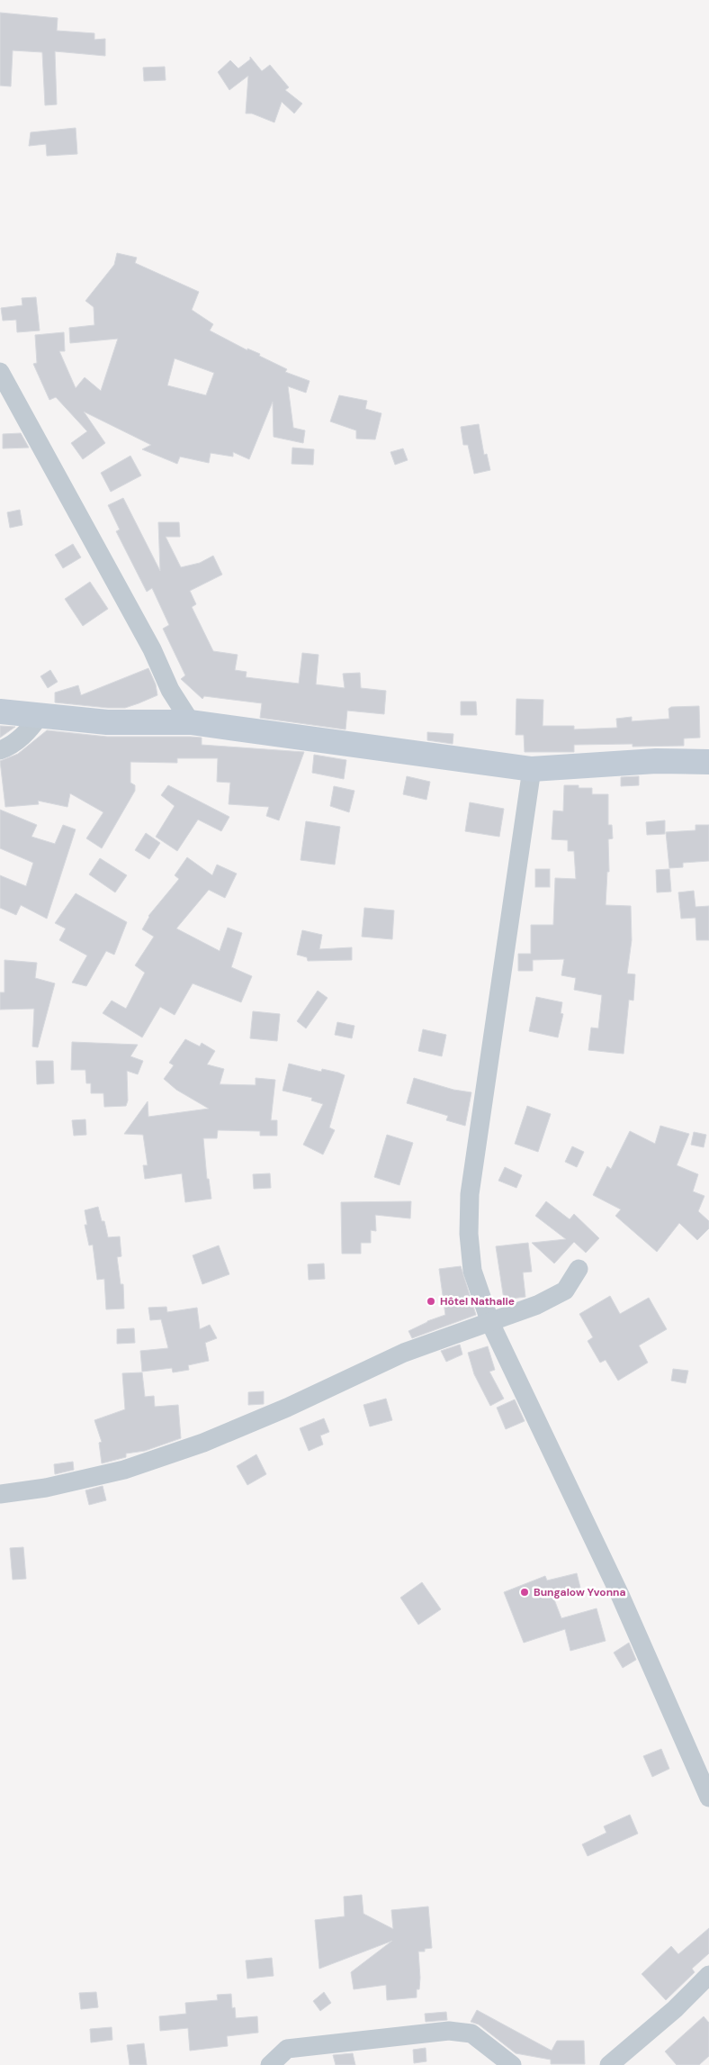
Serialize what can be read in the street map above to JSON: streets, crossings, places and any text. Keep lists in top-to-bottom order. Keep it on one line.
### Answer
{"places":["Hôtel Nathalie","Bungalow Yvonna"]}
